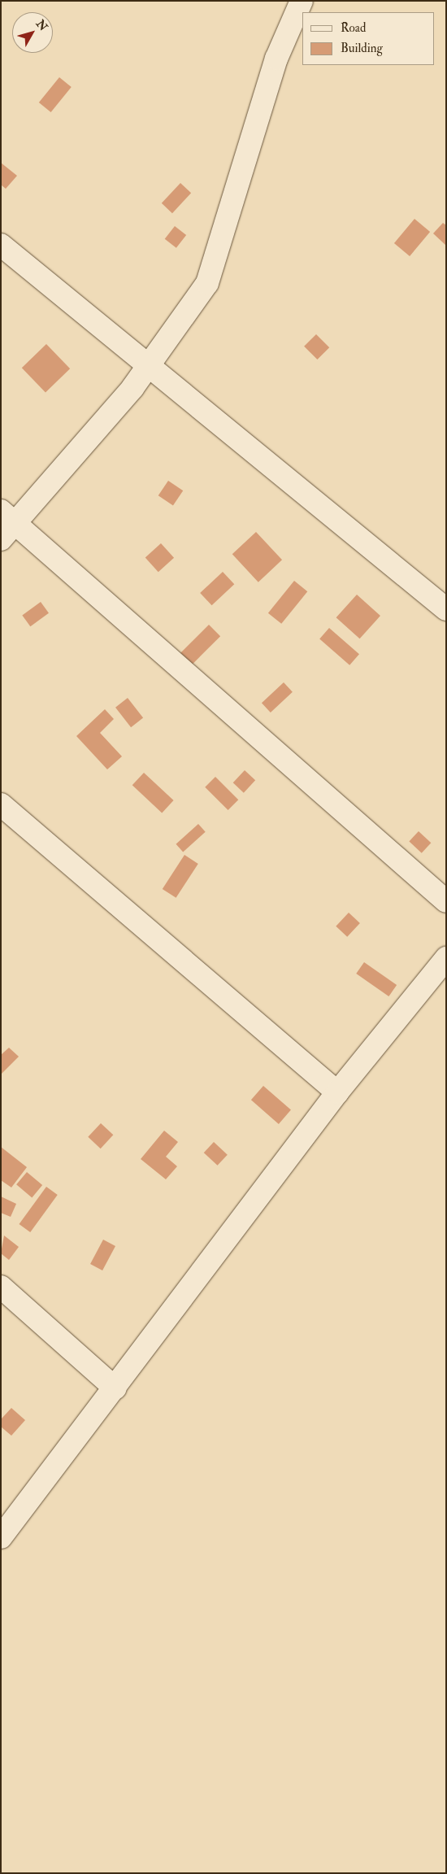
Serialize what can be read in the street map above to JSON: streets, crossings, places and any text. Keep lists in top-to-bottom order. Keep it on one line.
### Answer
{"legend":["Road","Building"],"north":"top right"}
